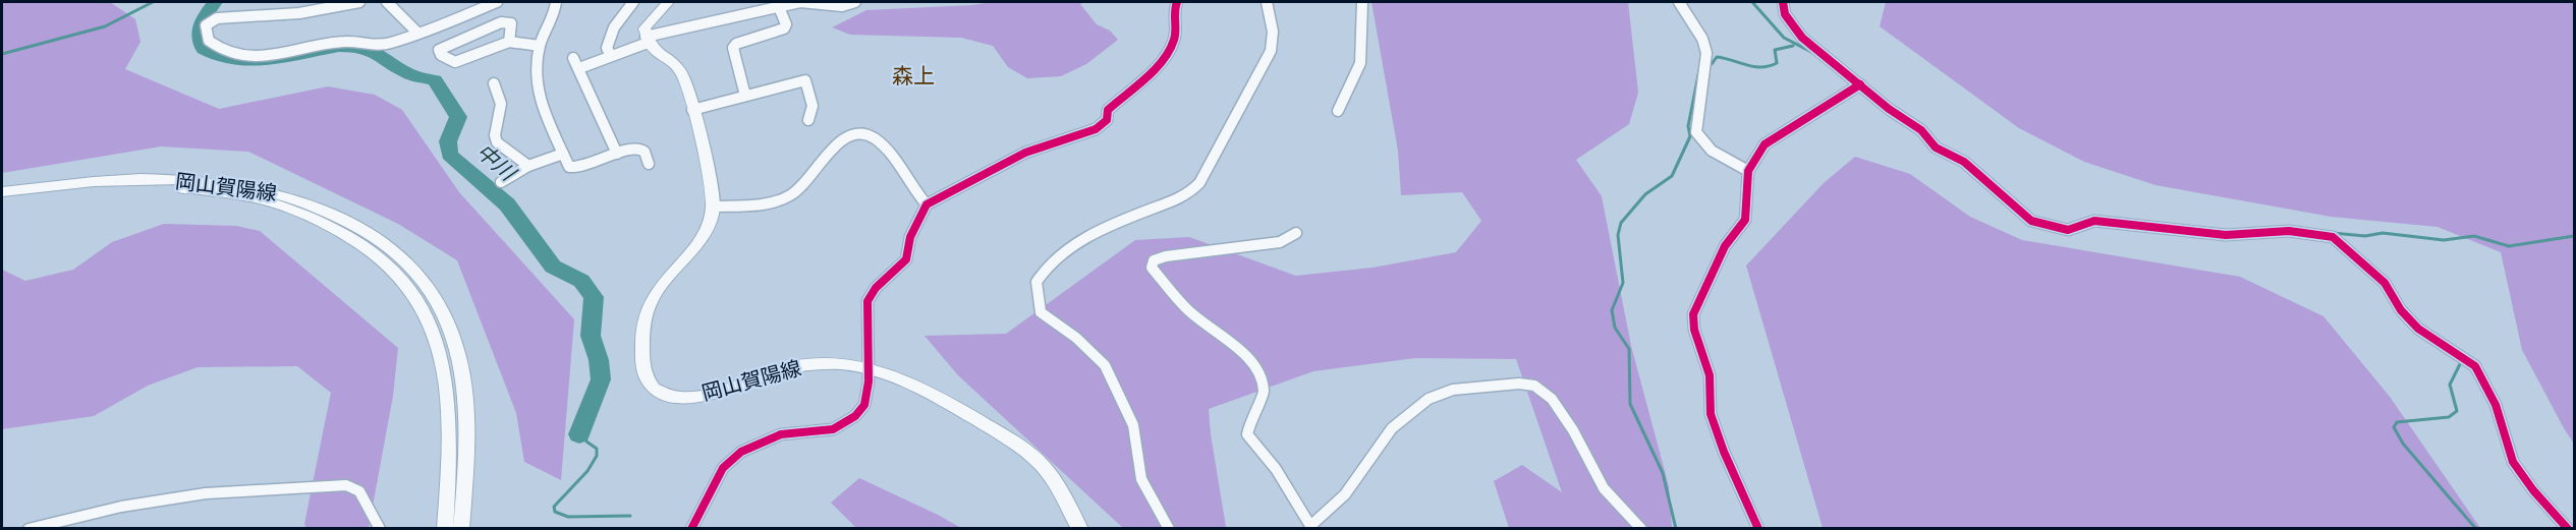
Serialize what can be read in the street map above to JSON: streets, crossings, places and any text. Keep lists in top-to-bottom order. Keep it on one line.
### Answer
{"streets":{"main road":["岡山賀陽線"]},"districts":["森上"],"water":["中川"]}
